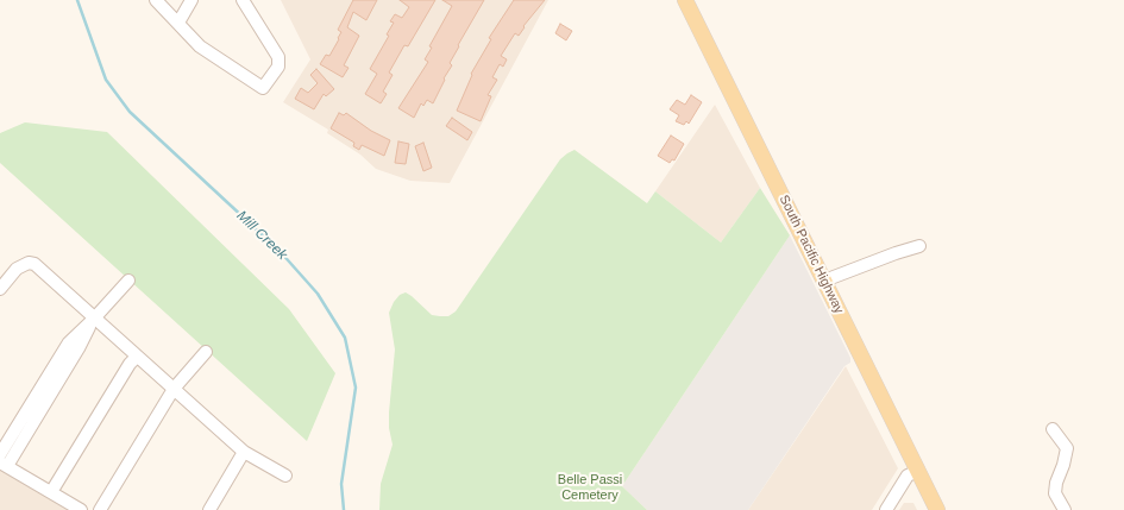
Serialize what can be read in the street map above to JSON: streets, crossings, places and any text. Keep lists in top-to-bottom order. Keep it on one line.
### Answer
{"streets":{"main road":["South Pacific Highway"]},"water":["Mill Creek"],"parks":["Belle Passi Cemetery"]}
